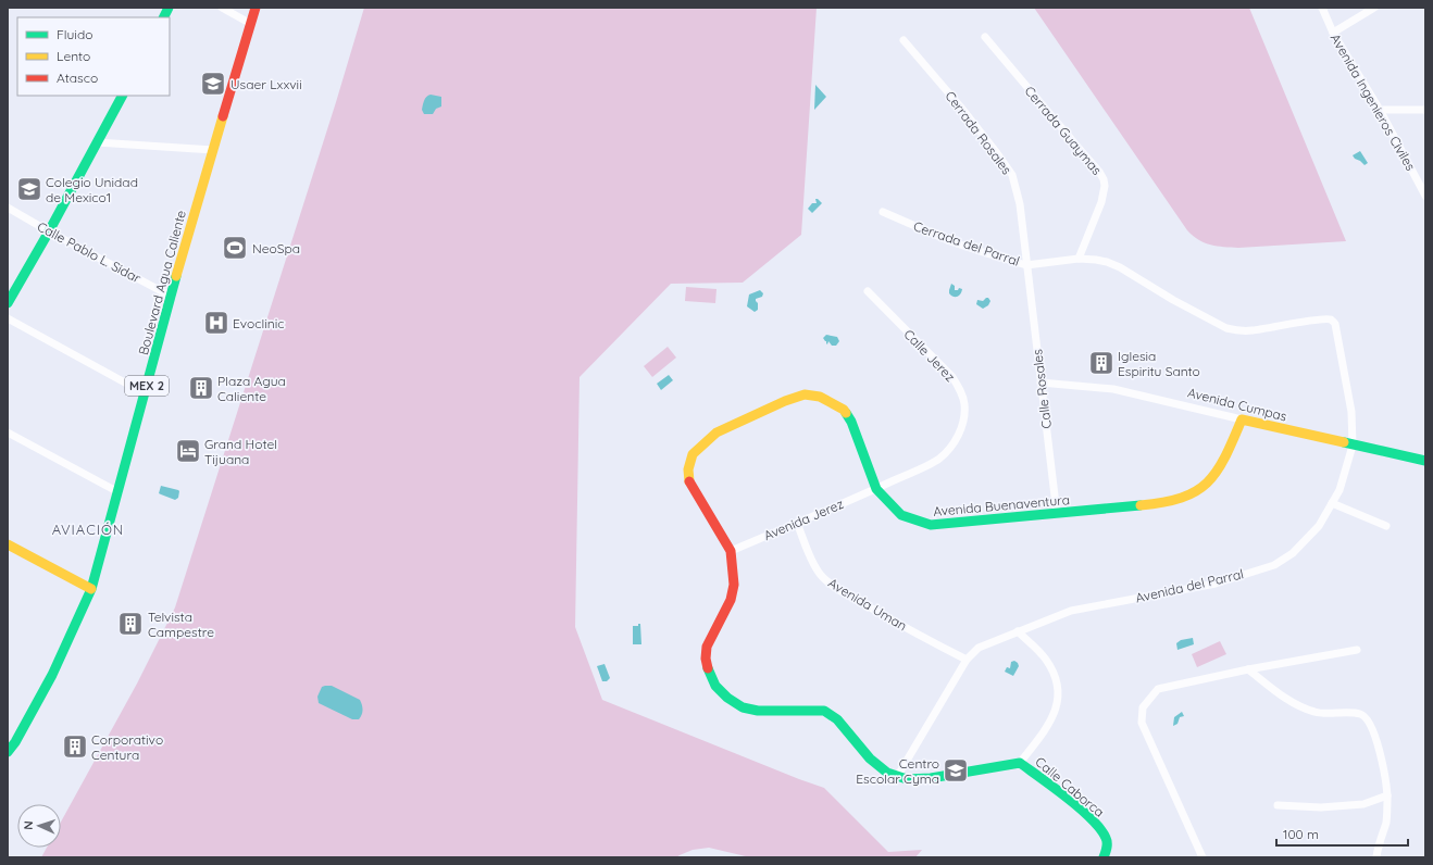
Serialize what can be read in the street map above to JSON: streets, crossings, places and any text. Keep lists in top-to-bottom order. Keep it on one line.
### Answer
{"streets":{"street":["Avenida Ingenieros Civiles","Cerrada Guaymas","Cerrada Rosales","Cerrada del Parral","Calle Pablo L. Sidar","Boulevard Agua Caliente","Calle Jerez","MEX 2","Calle Rosales","Avenida Cumpas","Avenida Buenaventura","Avenida Jerez","Avenida del Parral","Avenida Uman","Calle Caborca"]},"crossings":[["Cerrada Guaymas","Avenida del Parral"],["Cerrada Rosales","Cerrada del Parral"],["Cerrada Rosales","Calle Rosales"],["Cerrada Rosales","Avenida del Parral"],["Cerrada del Parral","Calle Rosales"],["Cerrada del Parral","Avenida del Parral"],["Calle Pablo L. Sidar","Boulevard Agua Caliente"],["Calle Jerez","Avenida Buenaventura"],["Calle Jerez","Avenida Jerez"],["Calle Rosales","Avenida Cumpas"],["Calle Rosales","Avenida Buenaventura"],["Calle Rosales","Avenida del Parral"],["Avenida Cumpas","Avenida Buenaventura"],["Avenida Cumpas","Avenida del Parral"],["Avenida Buenaventura","Avenida Jerez"],["Avenida Buenaventura","Avenida del Parral"],["Avenida Buenaventura","Calle Caborca"],["Avenida Jerez","Avenida Uman"],["Avenida del Parral","Avenida Uman"]],"districts":["AVIACIÓN"],"places":{"school or university":["Usaer Lxxvii","Colegio Unidad de Mexico1","Centro Escolar Cyma"],"sports":["NeoSpa"],"hospital":["Evoclinic"],"building":["Iglesia Espiritu Santo","Plaza Agua Caliente","Telvista Campestre","Corporativo Centura"],"hotel":["Grand Hotel Tijuana"]},"legend":["Fluido","Lento","Atasco"],"scale_bar":"100 m","north":"left"}
